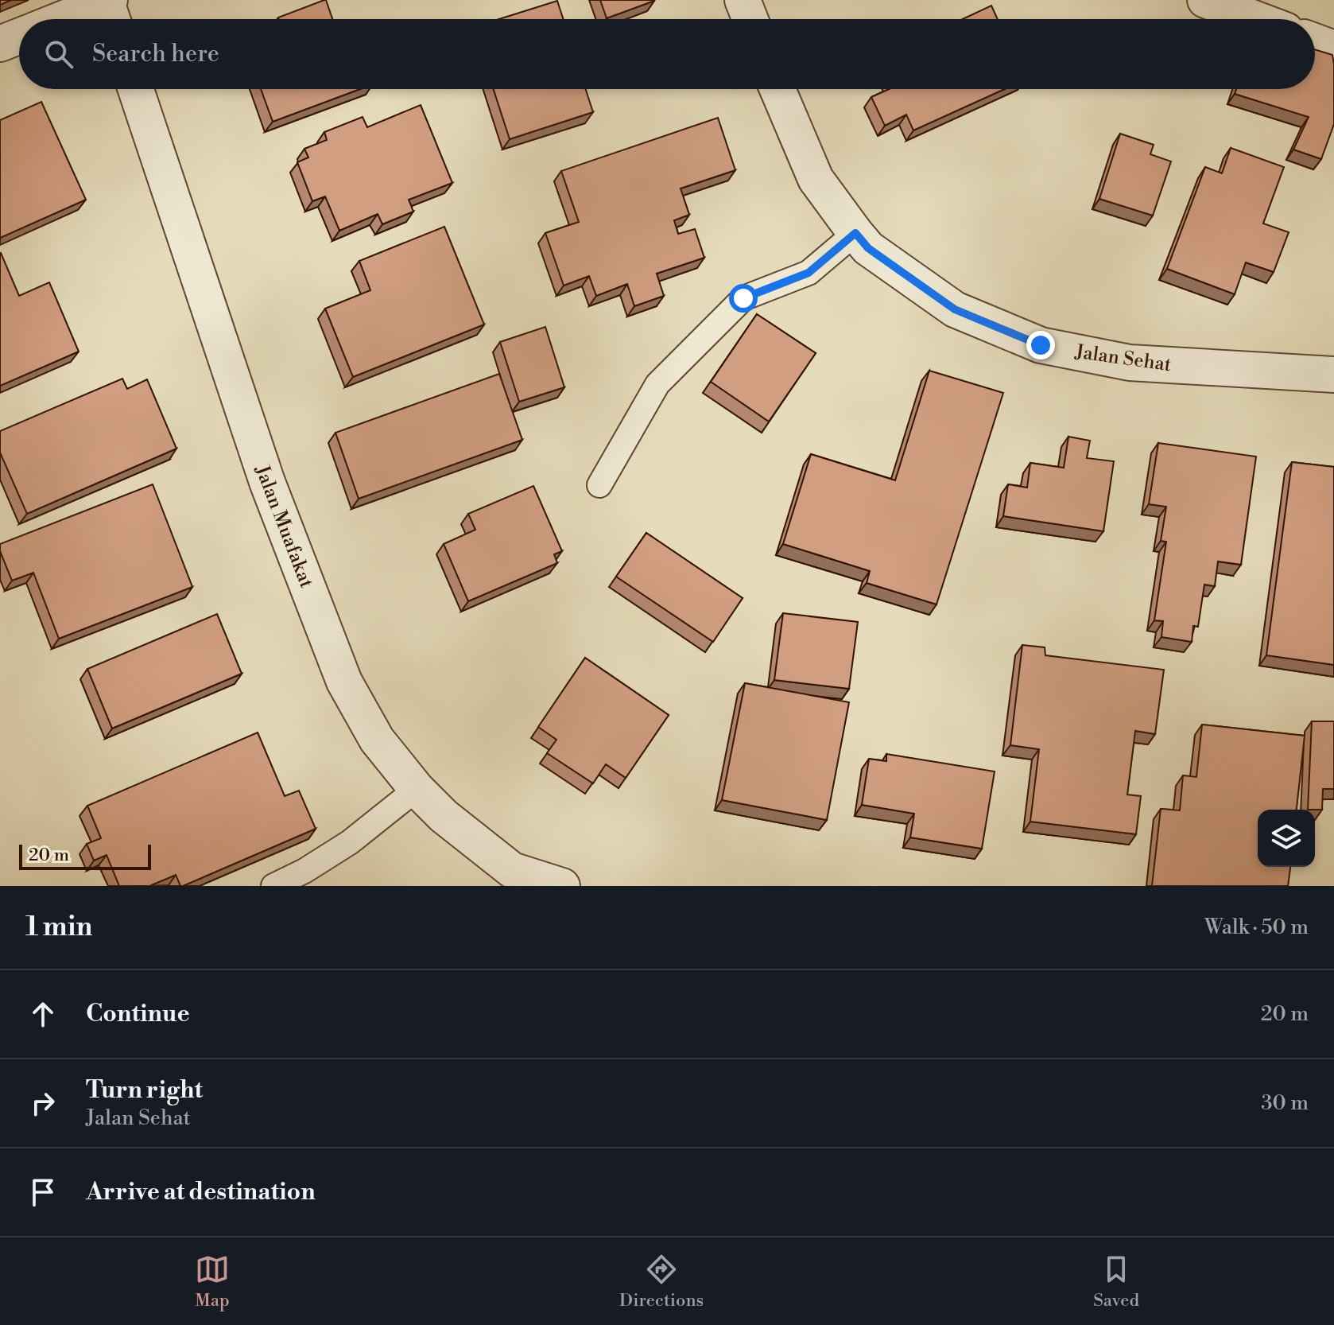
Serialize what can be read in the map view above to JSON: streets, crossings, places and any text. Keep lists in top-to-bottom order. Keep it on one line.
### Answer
{"streets":{"street":["Jalan Sehat","Jalan Muafakat"]},"scale_bar":"20 m","page":{"search":"Search here","scale":"20 m","heading":["1 min","Walk · 50 m"],"list":[["Continue","20 m"],["Turn right","Jalan Sehat","30 m"],"Arrive at destination"],"nav":["Map","Directions","Saved"]}}
